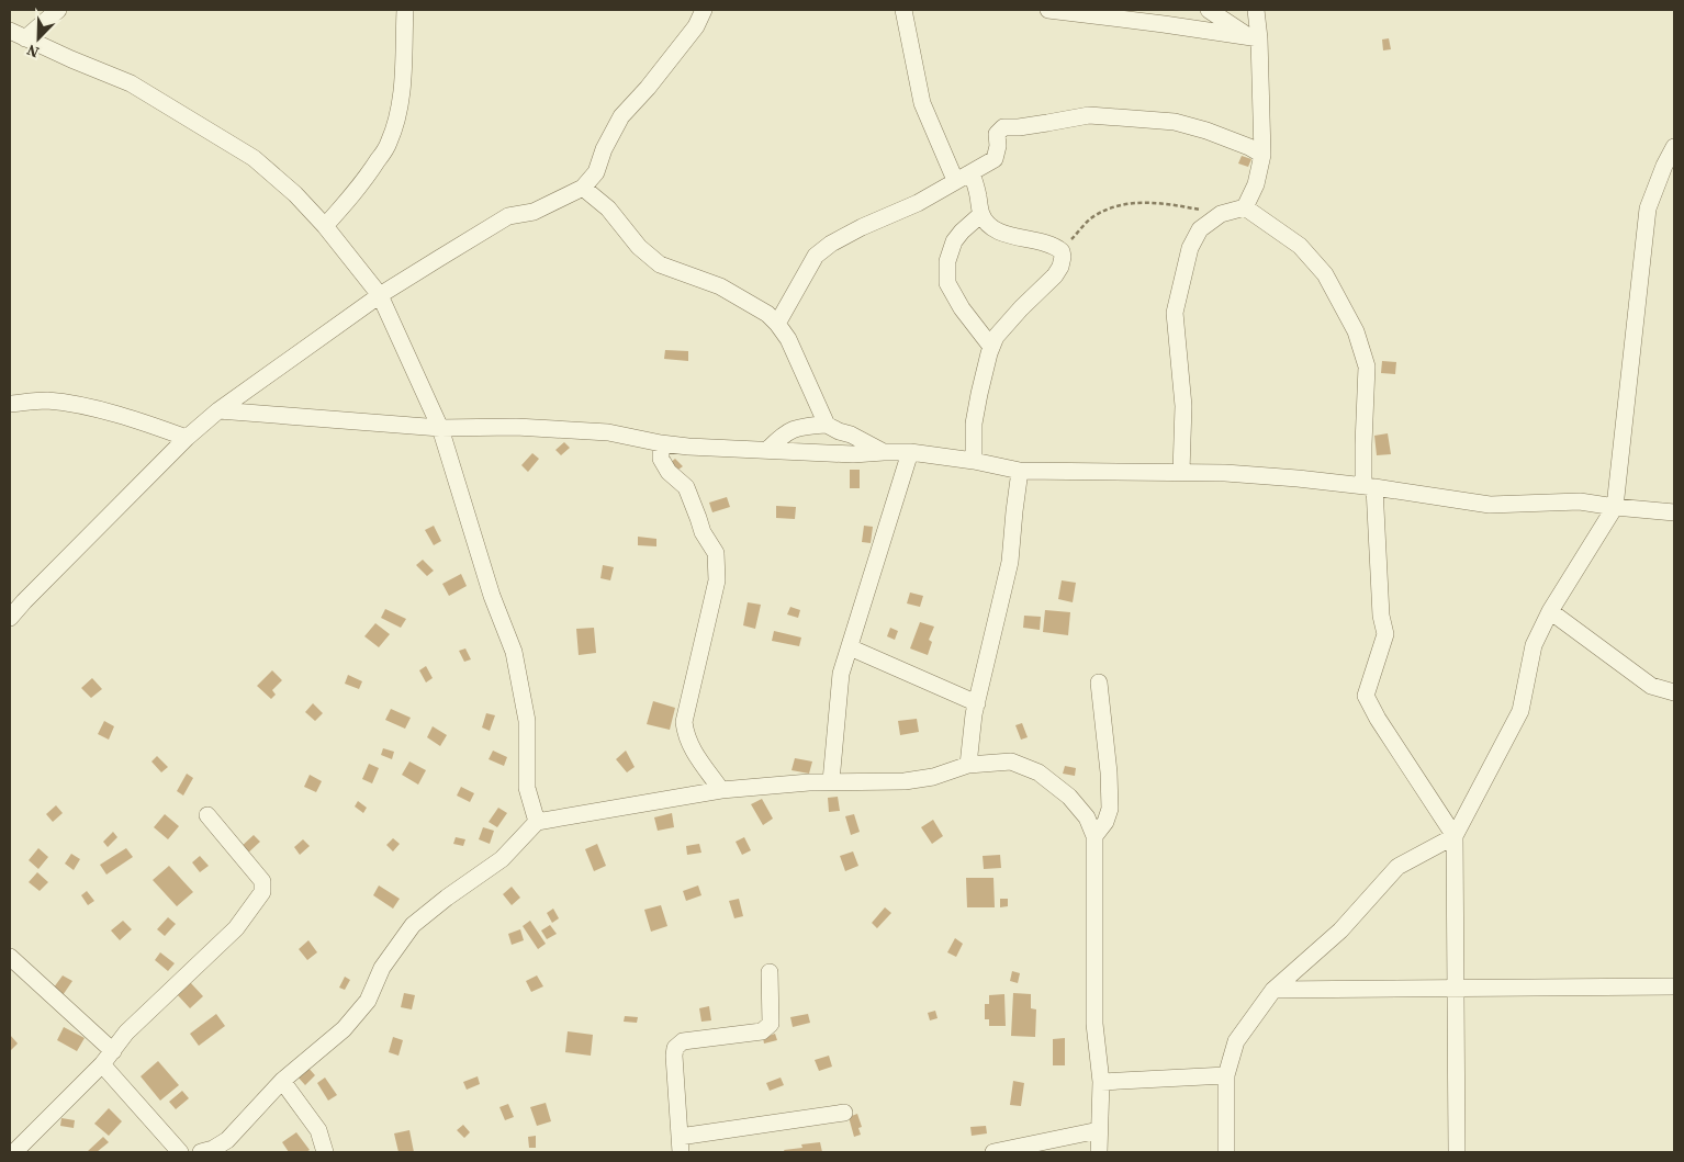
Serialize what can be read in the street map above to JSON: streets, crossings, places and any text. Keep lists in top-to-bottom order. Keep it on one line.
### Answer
{"north":"bottom left"}
